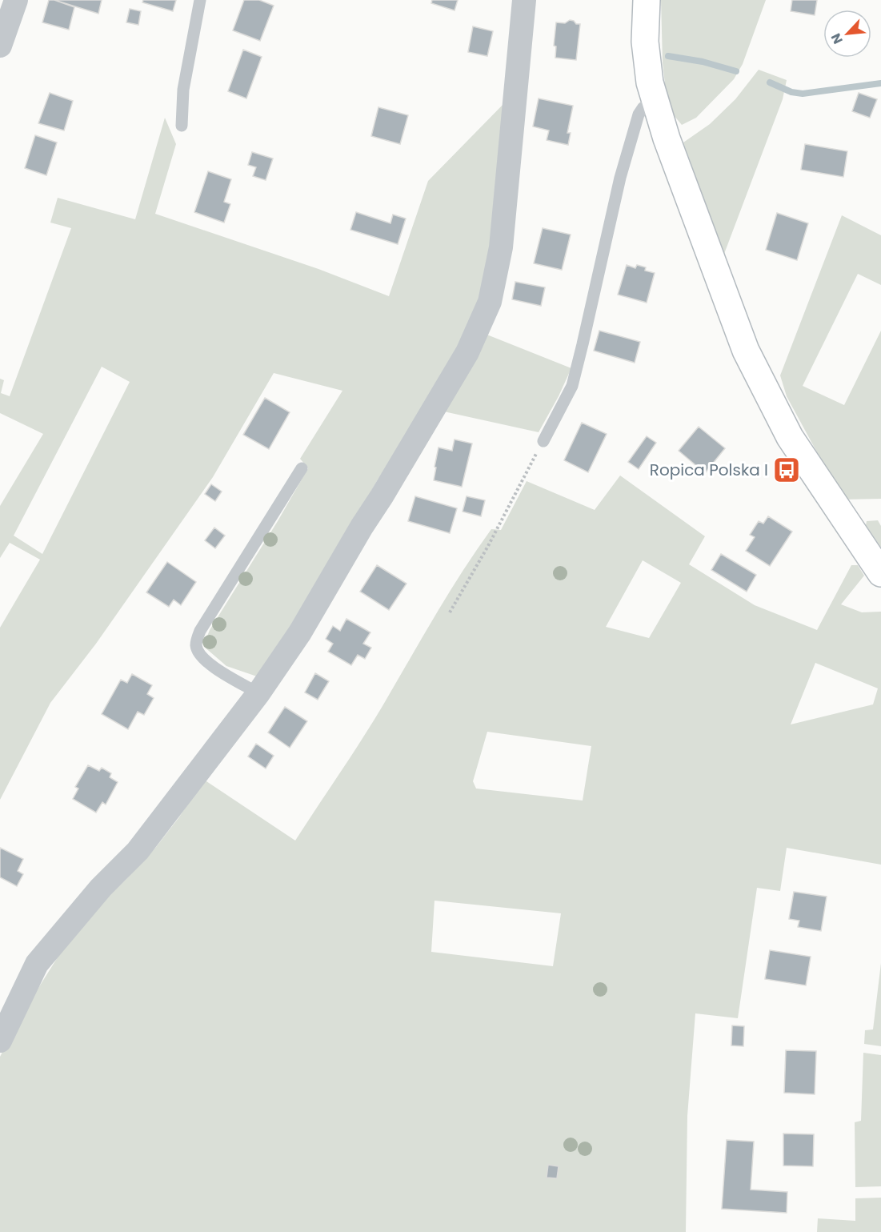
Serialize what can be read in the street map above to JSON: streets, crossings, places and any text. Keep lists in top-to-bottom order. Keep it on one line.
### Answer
{"places":{"bus stop":["Ropica Polska I"]},"north":"bottom left"}
